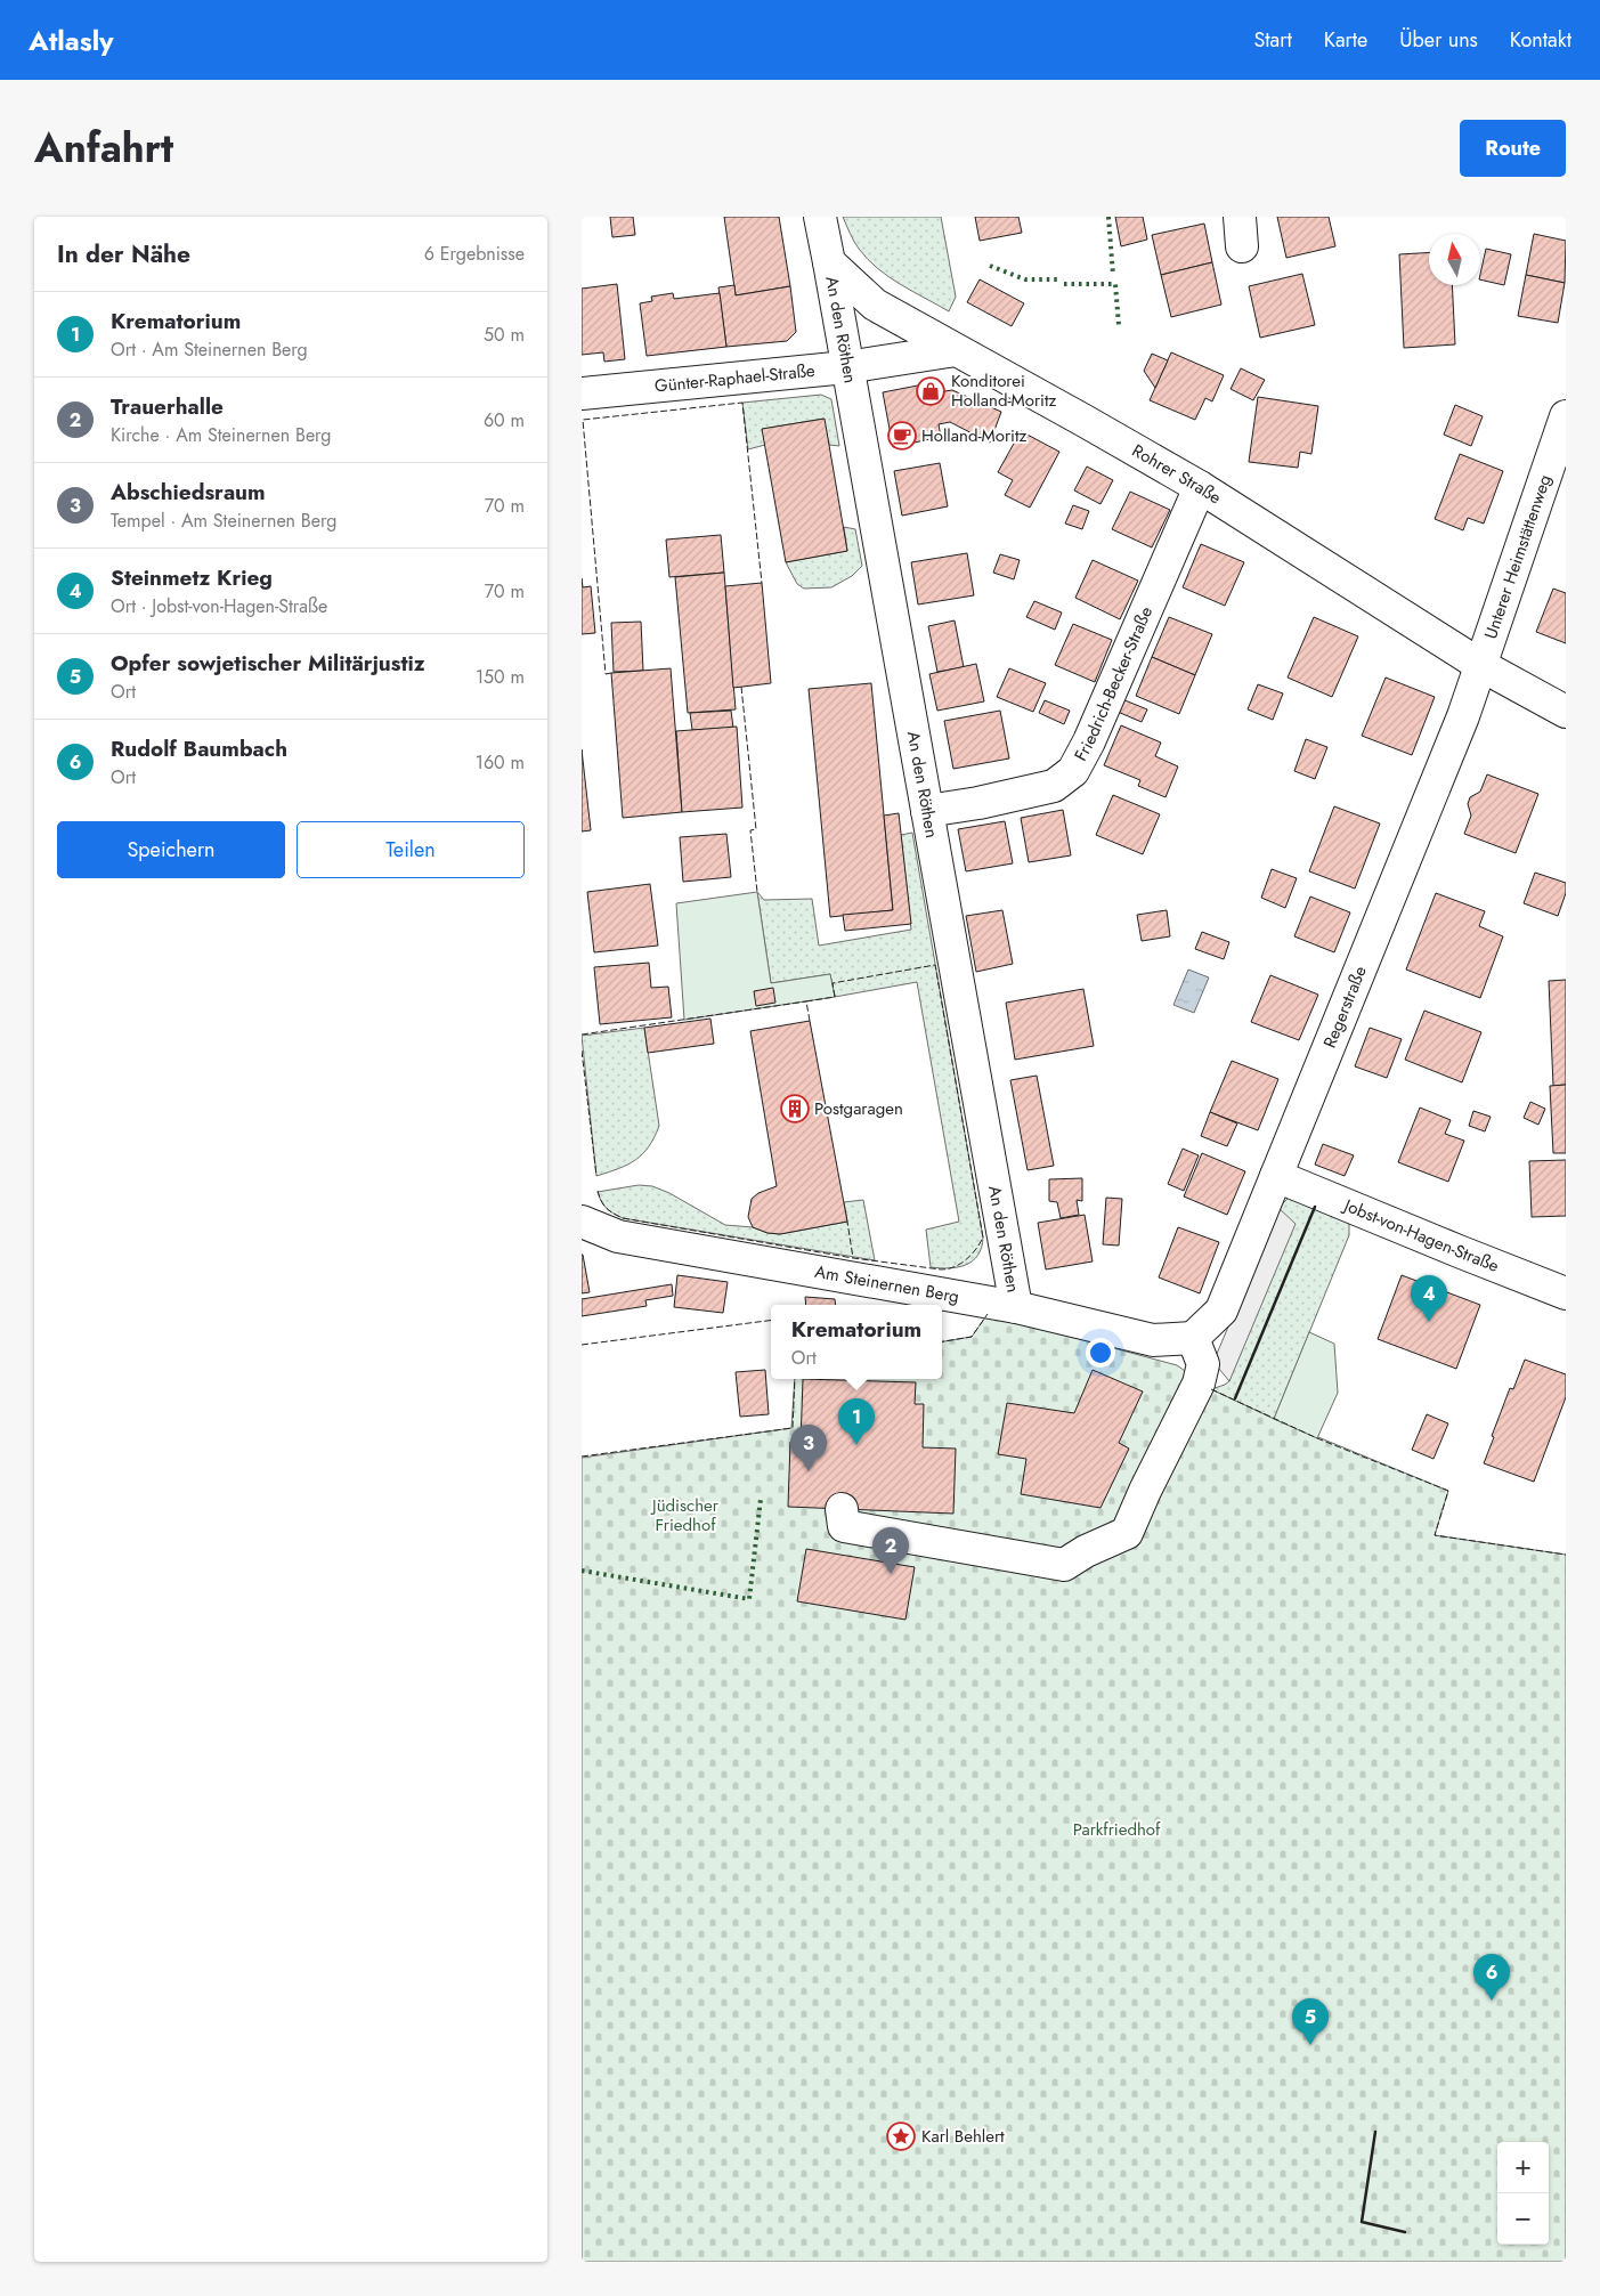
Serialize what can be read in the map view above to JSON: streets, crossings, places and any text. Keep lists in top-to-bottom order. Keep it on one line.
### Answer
{"streets":{"street":["An den Röthen","Günter-Raphael-Straße","Rohrer Straße","Unterer Heimstättenweg","Friedrich-Becker-Straße","Regerstraße","Jobst-von-Hagen-Straße","Am Steinernen Berg"]},"crossings":[["An den Röthen","Günter-Raphael-Straße"],["An den Röthen","Rohrer Straße"],["An den Röthen","Friedrich-Becker-Straße"],["An den Röthen","Am Steinernen Berg"],["Günter-Raphael-Straße","Rohrer Straße"],["Rohrer Straße","Unterer Heimstättenweg"],["Rohrer Straße","Friedrich-Becker-Straße"],["Rohrer Straße","Regerstraße"],["Unterer Heimstättenweg","Regerstraße"],["Regerstraße","Jobst-von-Hagen-Straße"],["Regerstraße","Am Steinernen Berg"]],"parks":["Jüdischer Friedhof","Parkfriedhof"],"places":{"shop":["Konditorei Holland-Moritz"],"cafe":["Holland-Moritz"],"building":["Postgaragen"],"place":["Karl Behlert"]},"north":"top","page":{"header":"Atlasly","nav":["Start","Karte","Über uns","Kontakt"],"title":"Anfahrt","buttons":["Route",["Speichern","Teilen"]],"heading":["In der Nähe","6 Ergebnisse"],"list":[{"mark":"1","name":"Krematorium","note":"Ort · Am Steinernen Berg","value":"50 m"},{"mark":"2","name":"Trauerhalle","note":"Kirche · Am Steinernen Berg","value":"60 m"},{"mark":"3","name":"Abschiedsraum","note":"Tempel · Am Steinernen Berg","value":"70 m"},{"mark":"4","name":"Steinmetz Krieg","note":"Ort · Jobst-von-Hagen-Straße","value":"70 m"},{"mark":"5","name":"Opfer sowjetischer Militärjustiz","note":"Ort","value":"150 m"},{"mark":"6","name":"Rudolf Baumbach","note":"Ort","value":"160 m"}],"pins":["4","1","3","2","6","5"],"popup":["Krematorium","Ort"],"map_buttons":["+","−"]}}
